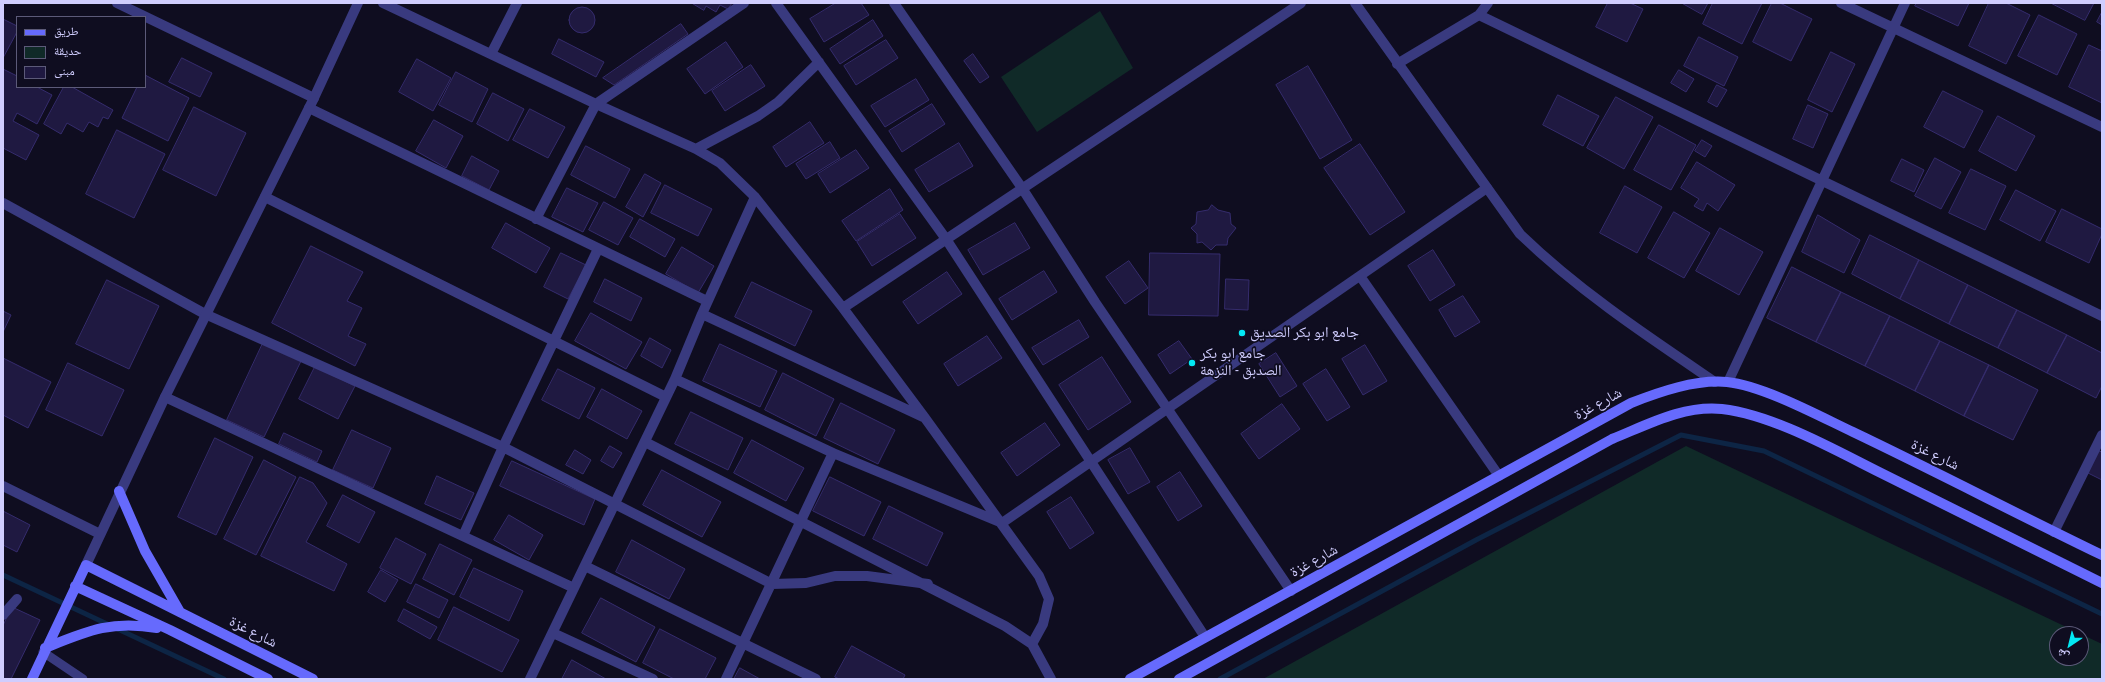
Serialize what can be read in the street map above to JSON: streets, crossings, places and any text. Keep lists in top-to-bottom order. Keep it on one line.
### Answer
{"streets":{"main road":["شارع غزة"]},"places":["جامع ابو بكر الصديق","جامع ابو بكر الصدبق - النزهة"],"legend":["طريق","حديقة","مبنى"],"north":"bottom left"}
